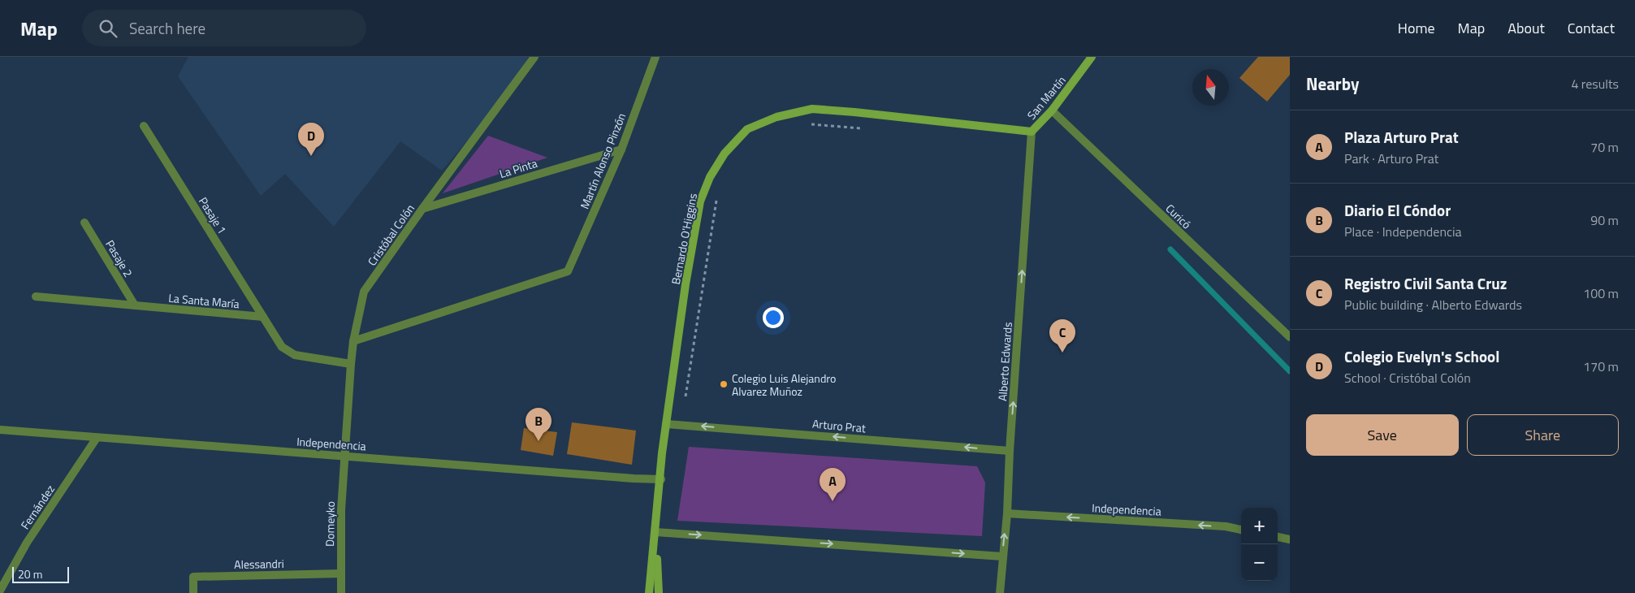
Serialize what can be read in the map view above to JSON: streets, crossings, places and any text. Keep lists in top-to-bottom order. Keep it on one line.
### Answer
{"streets":{"main road":["San Martín","Bernardo O'Higgins"],"street":["Martín Alonso Pinzón","La Pinta","Pasaje 1","Curicó","Cristóbal Colón","Pasaje 2","La Santa María","Alberto Edwards","Arturo Prat","Independencia","Fernández","Domeyko","Alessandri"]},"crossings":[["San Martín","Curicó"],["San Martín","Bernardo O'Higgins"],["San Martín","Alberto Edwards"],["Martín Alonso Pinzón","La Pinta"],["Martín Alonso Pinzón","Cristóbal Colón"],["La Pinta","Cristóbal Colón"],["Pasaje 1","La Santa María"],["Cristóbal Colón","Independencia"],["Cristóbal Colón","Domeyko"],["Bernardo O'Higgins","Alberto Edwards"],["Bernardo O'Higgins","Arturo Prat"],["Bernardo O'Higgins","Independencia"],["Pasaje 2","La Santa María"],["Alberto Edwards","Arturo Prat"],["Alberto Edwards","Independencia"],["Independencia","Fernández"],["Independencia","Domeyko"],["Domeyko","Alessandri"]],"one_way":["Alberto Edwards","Arturo Prat"],"places":["Colegio Luis Alejandro Alvarez Muñoz"],"scale_bar":"20 m","north":"top","page":{"header":"Map","search":"Search here","nav":["Home","Map","About","Contact"],"heading":["Nearby","4 results"],"list":[{"mark":"A","name":"Plaza Arturo Prat","note":"Park · Arturo Prat","value":"70 m"},{"mark":"B","name":"Diario El Cóndor","note":"Place · Independencia","value":"90 m"},{"mark":"C","name":"Registro Civil Santa Cruz","note":"Public building · Alberto Edwards","value":"100 m"},{"mark":"D","name":"Colegio Evelyn's School","note":"School · Cristóbal Colón","value":"170 m"}],"pins":["D","C","B","A"],"buttons":["Save","Share"],"map_buttons":["+","−"],"scale":"20 m"}}
